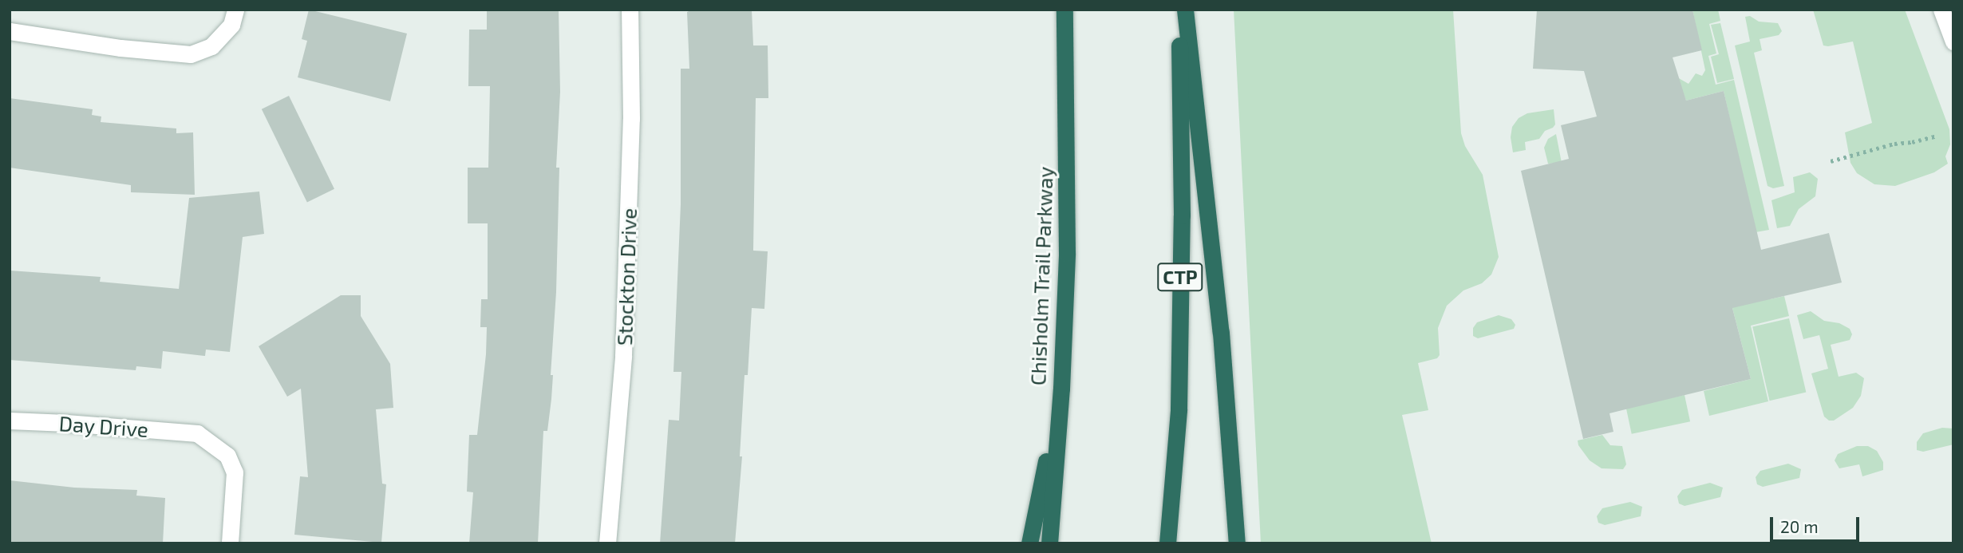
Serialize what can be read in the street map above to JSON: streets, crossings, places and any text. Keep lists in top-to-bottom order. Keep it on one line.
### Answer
{"streets":{"highway":["Chisholm Trail Parkway","CTP"],"street":["Stockton Drive","Day Drive"]},"scale_bar":"20 m"}
